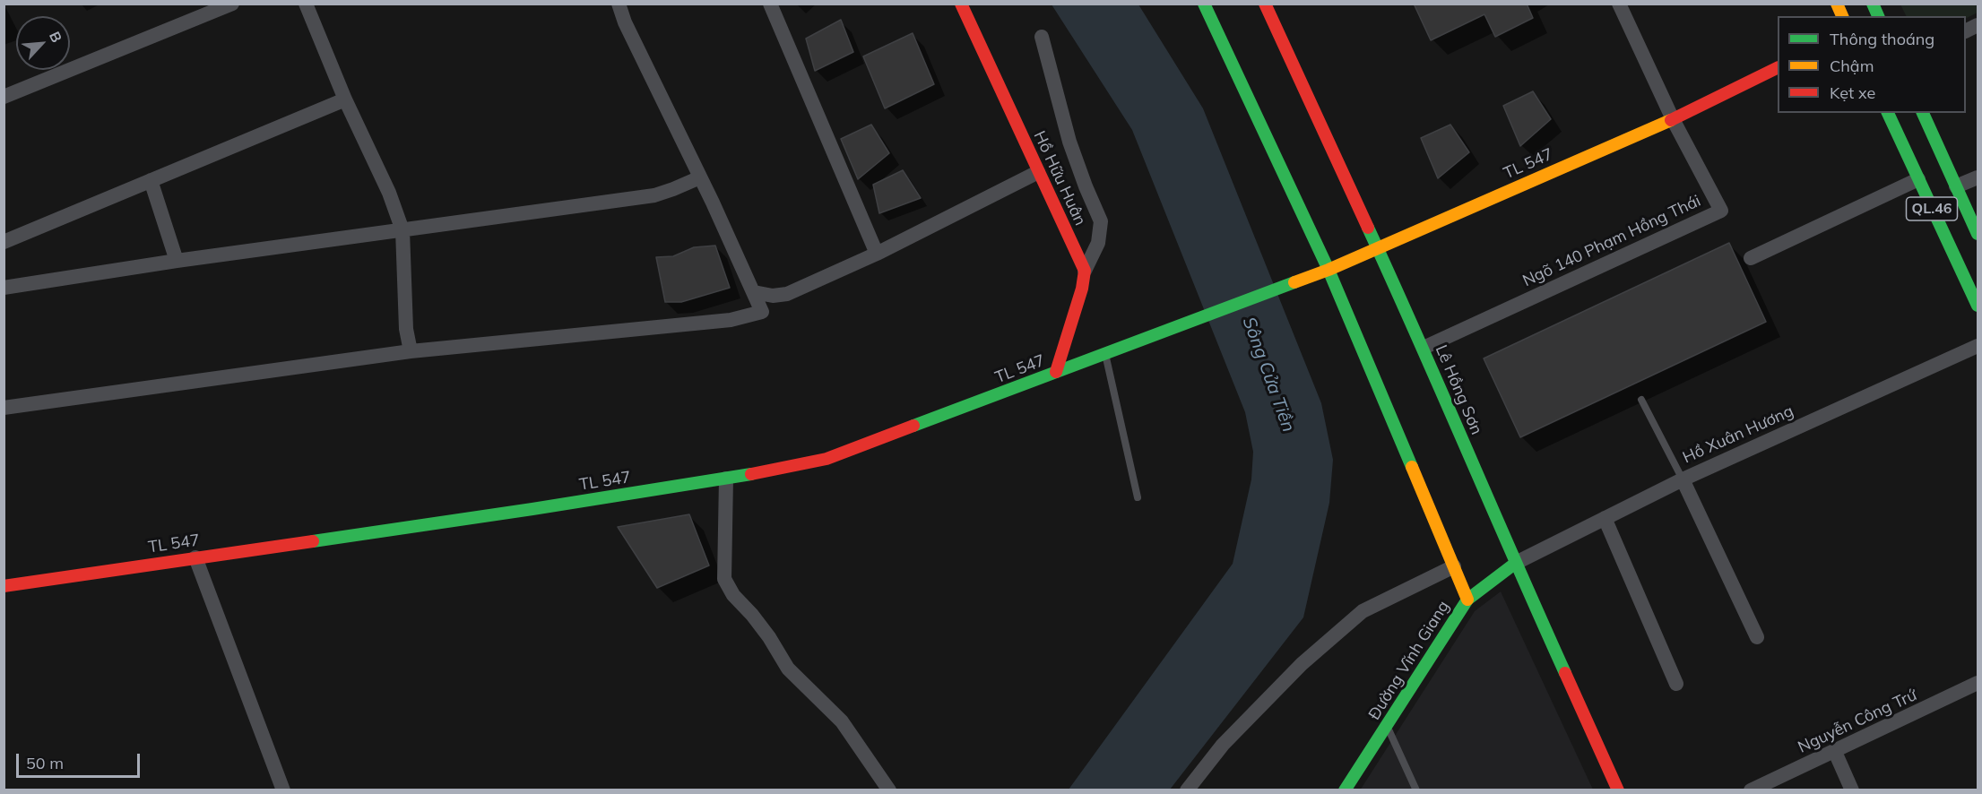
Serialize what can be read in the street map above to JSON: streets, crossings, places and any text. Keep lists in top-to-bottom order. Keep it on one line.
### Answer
{"streets":{"main road":["TL 547","Hồ Hữu Huân","QL.46","Lê Hồng Sơn","Đường Vĩnh Giang"],"street":["Ngõ 140 Phạm Hồng Thái","Hồ Xuân Hương","Nguyễn Công Trứ"]},"crossings":[["TL 547","Ngõ 140 Phạm Hồng Thái"],["TL 547","Lê Hồng Sơn"],["Ngõ 140 Phạm Hồng Thái","Lê Hồng Sơn"],["Lê Hồng Sơn","Hồ Xuân Hương"],["Lê Hồng Sơn","Đường Vĩnh Giang"],["Hồ Xuân Hương","Đường Vĩnh Giang"]],"water":["Sông Cửa Tiền"],"legend":["Thông thoáng","Chậm","Kẹt xe"],"scale_bar":"50 m","north":"top right"}
